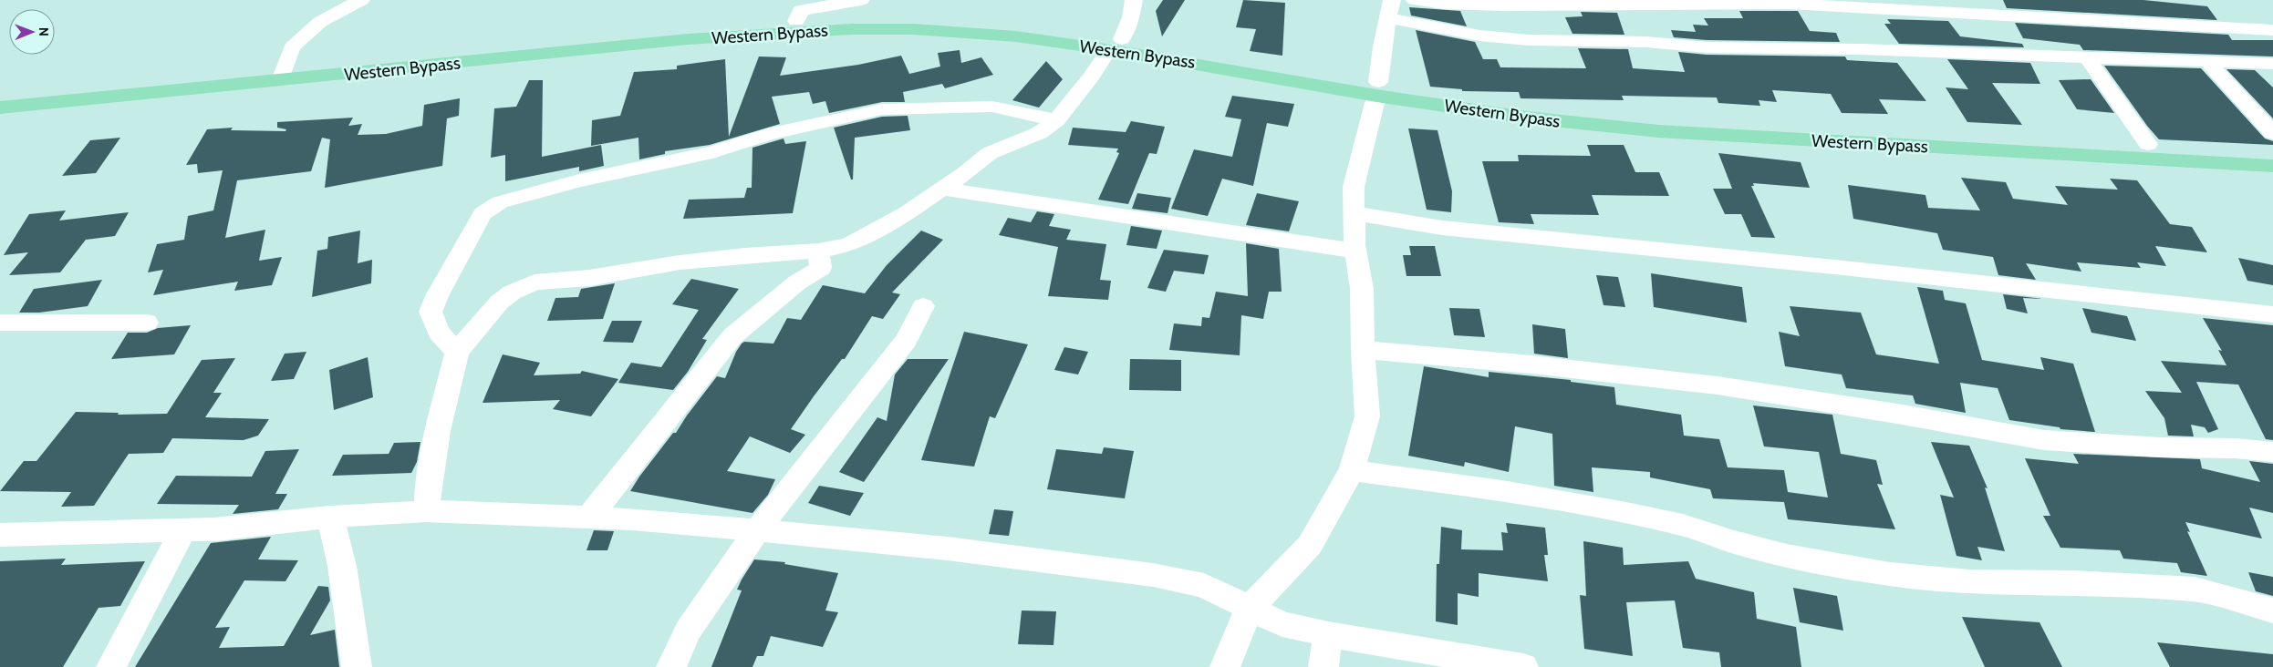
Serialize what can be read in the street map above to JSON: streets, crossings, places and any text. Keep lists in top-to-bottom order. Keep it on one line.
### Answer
{"streets":{"main road":["Western Bypass"]},"north":"right"}
